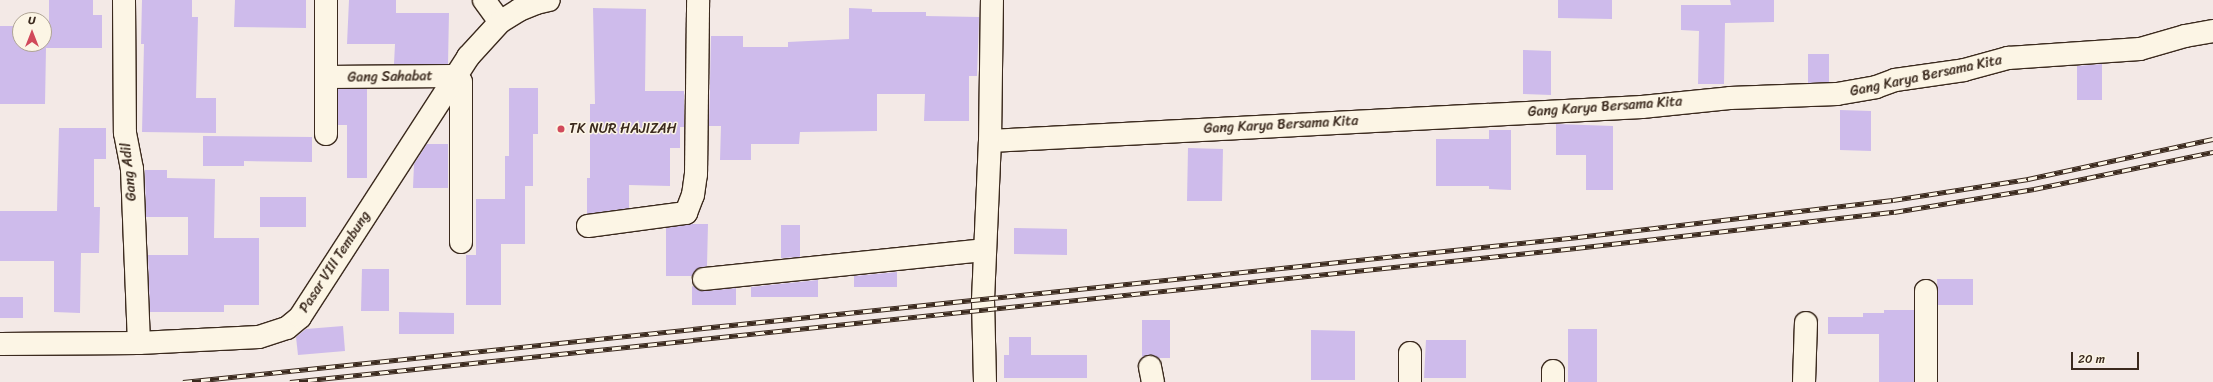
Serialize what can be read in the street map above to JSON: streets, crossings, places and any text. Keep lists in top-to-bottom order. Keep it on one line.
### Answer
{"streets":{"street":["Gang Karya Bersama Kita","Gang Sahabat","Gang Adil","Pasar VIII Tembung"]},"crossings":[["Gang Sahabat","Pasar VIII Tembung"],["Gang Adil","Pasar VIII Tembung"]],"places":["TK NUR HAJIZAH"],"scale_bar":"20 m","north":"top"}
